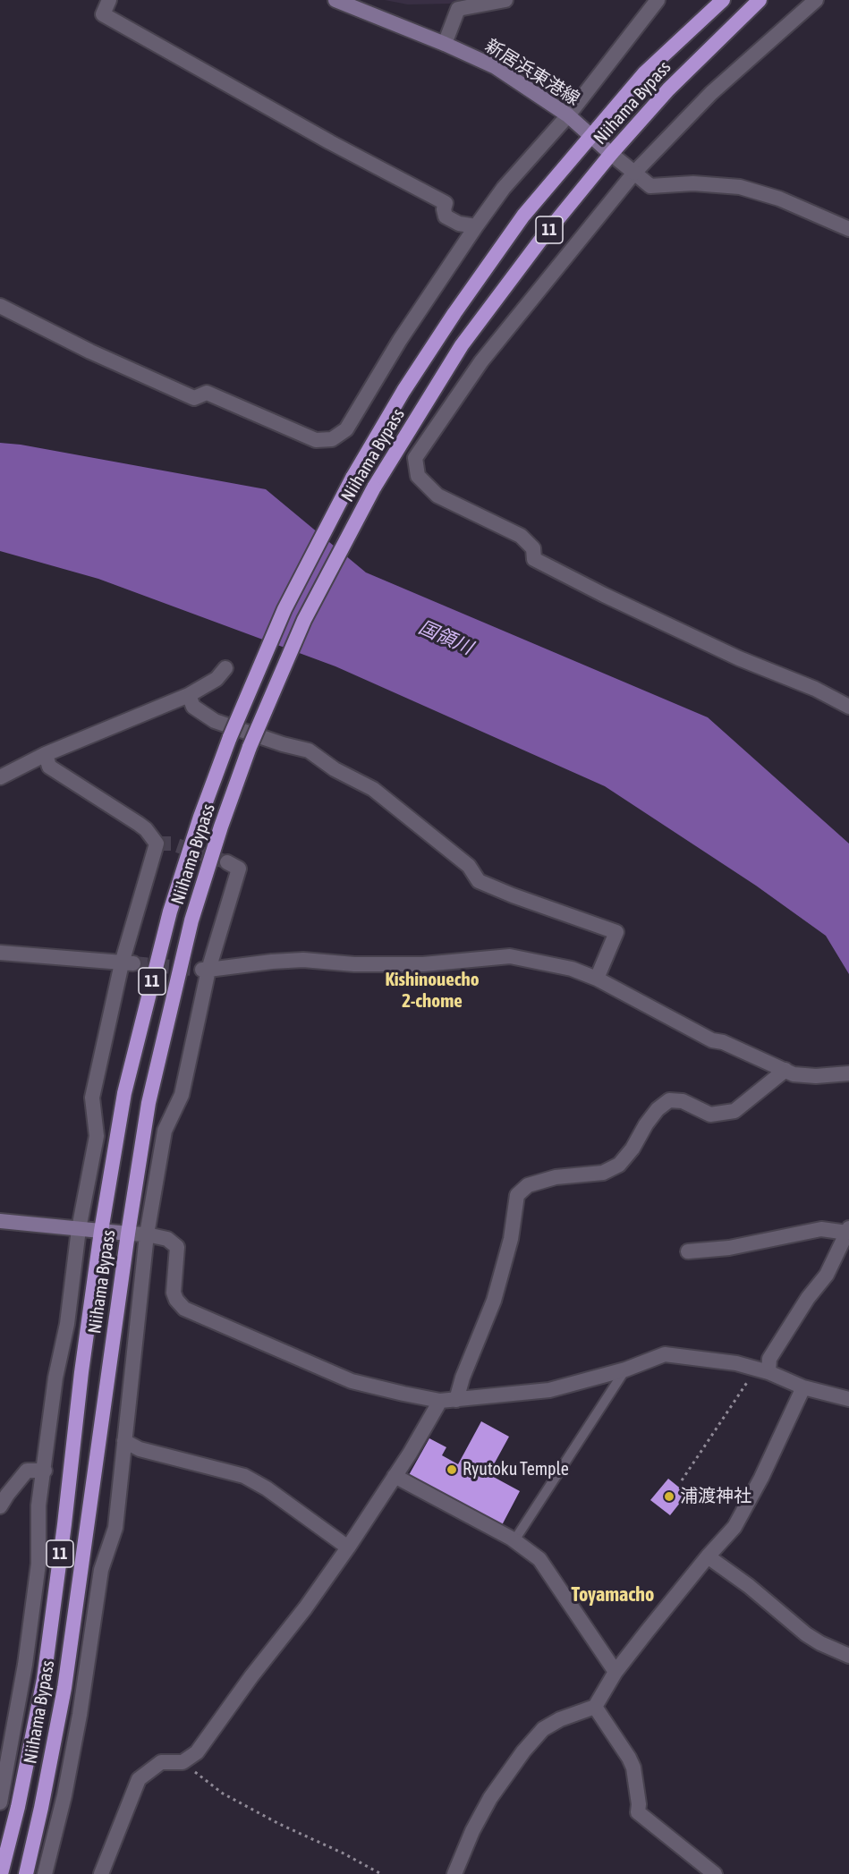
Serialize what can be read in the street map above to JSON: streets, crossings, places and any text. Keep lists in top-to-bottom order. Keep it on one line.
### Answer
{"streets":{"highway":["Niihama Bypass","11"],"main road":["新居浜東港線"]},"crossings":[["新居浜東港線","Niihama Bypass"]],"districts":["Kishinouecho 2-chome","Toyamacho"],"water":["国領川"],"places":["Ryutoku Temple","浦渡神社"]}
